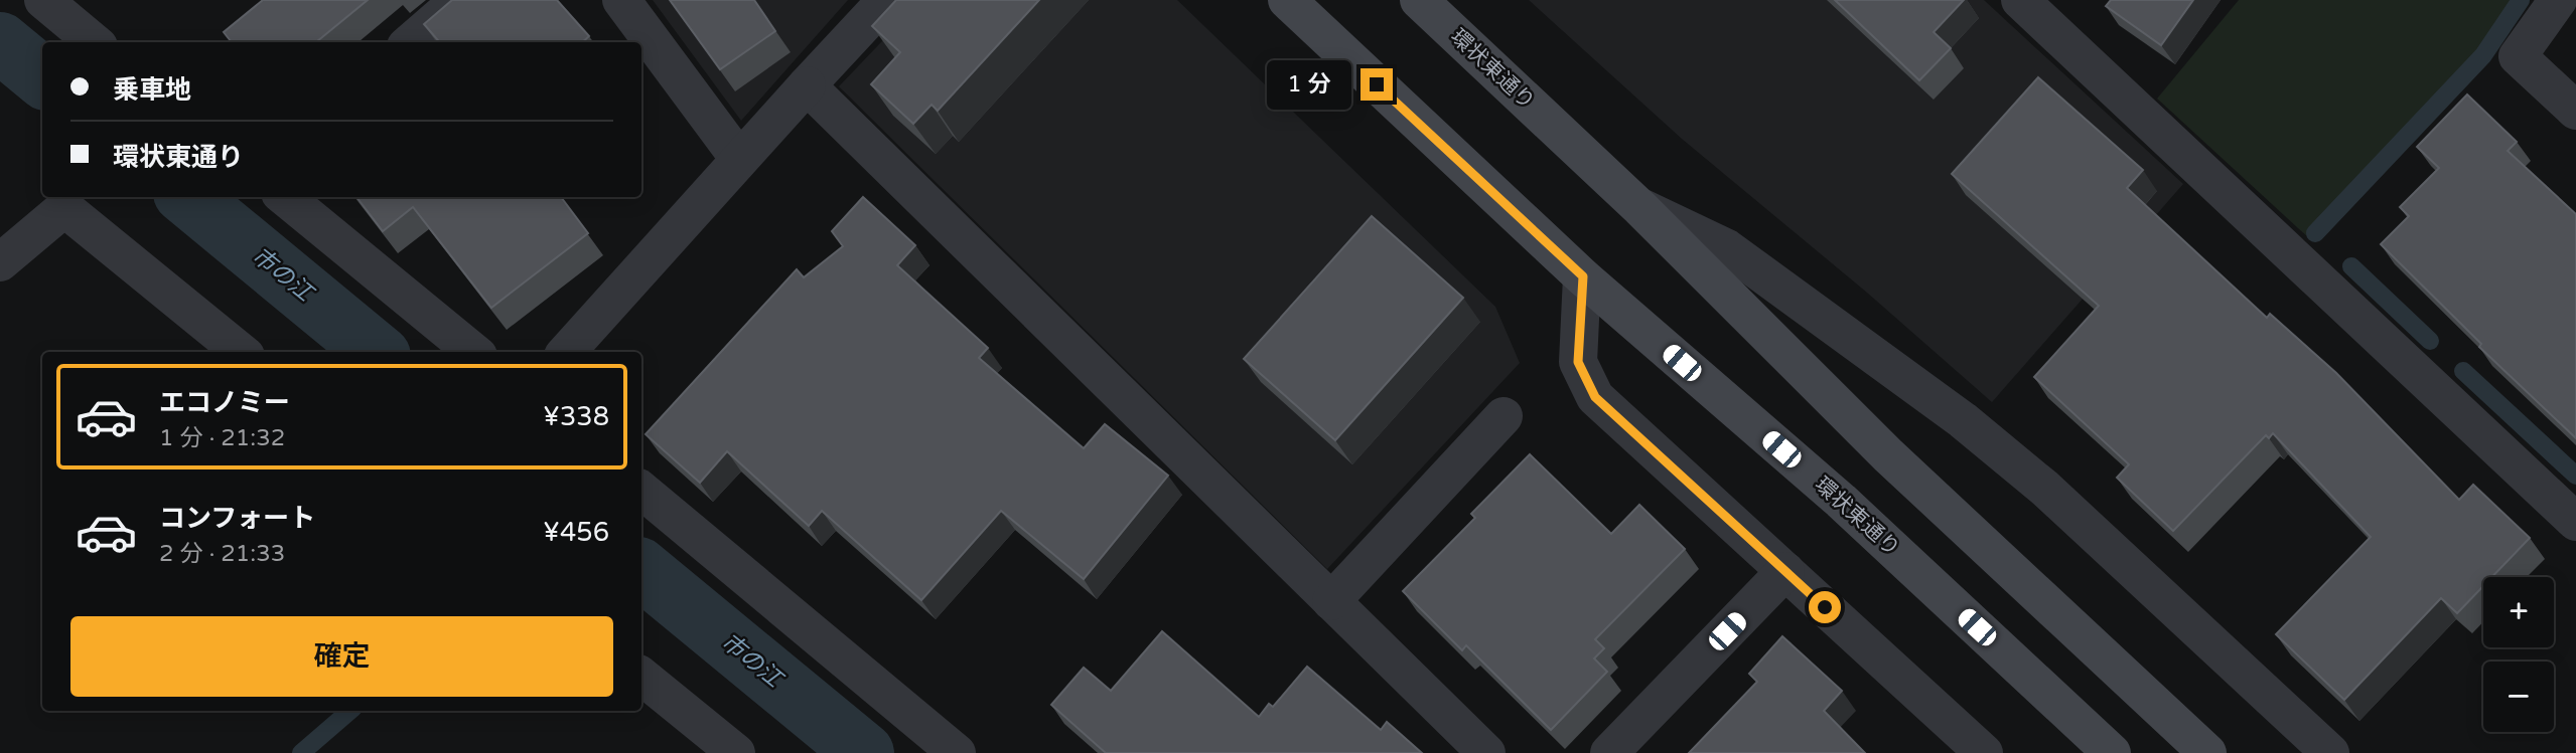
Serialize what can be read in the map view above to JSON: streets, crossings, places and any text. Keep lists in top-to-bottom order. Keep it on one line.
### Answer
{"streets":{"main road":["環状東通り"]},"water":["市の江"],"page":{"banner":["乗車地","環状東通り"],"bubble":"1 分","list":[{"name":"エコノミー","note":"1 分 · 21:32","value":"¥338"},{"name":"コンフォート","note":"2 分 · 21:33","value":"¥456"}],"map_buttons":["+","−"],"buttons":"確定"}}
